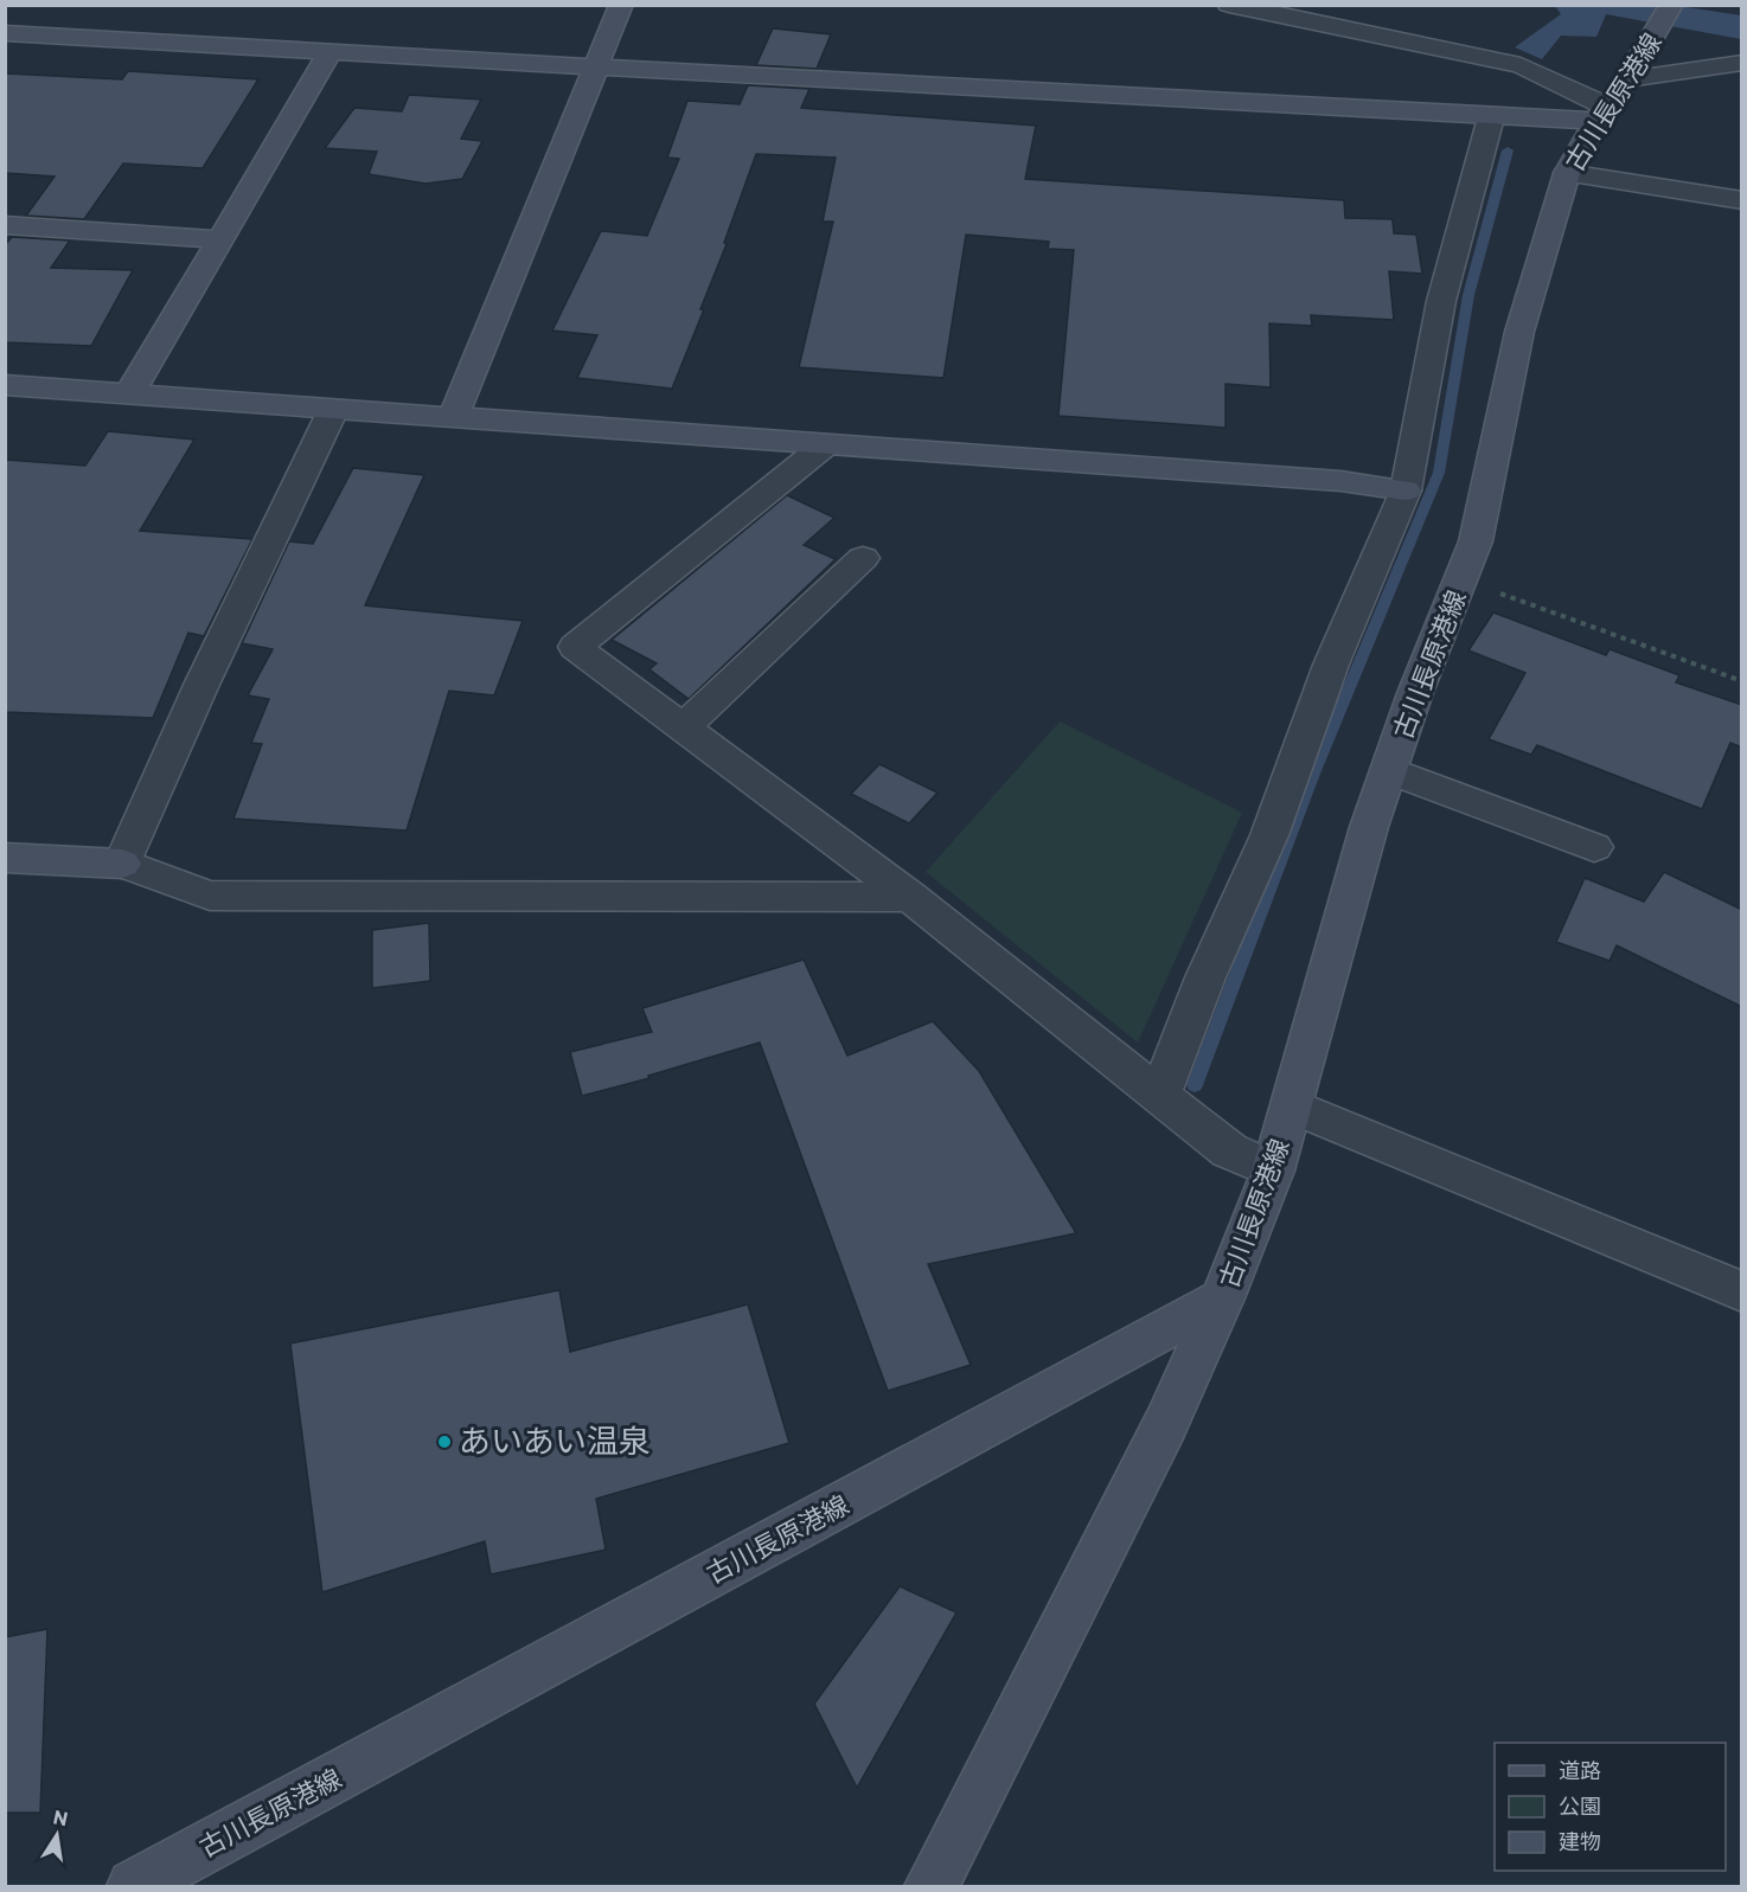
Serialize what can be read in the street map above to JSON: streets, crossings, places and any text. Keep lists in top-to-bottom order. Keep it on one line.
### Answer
{"streets":{"street":["古川長原港線"]},"places":["あいあい温泉"],"legend":["道路","公園","建物"],"north":"top"}
